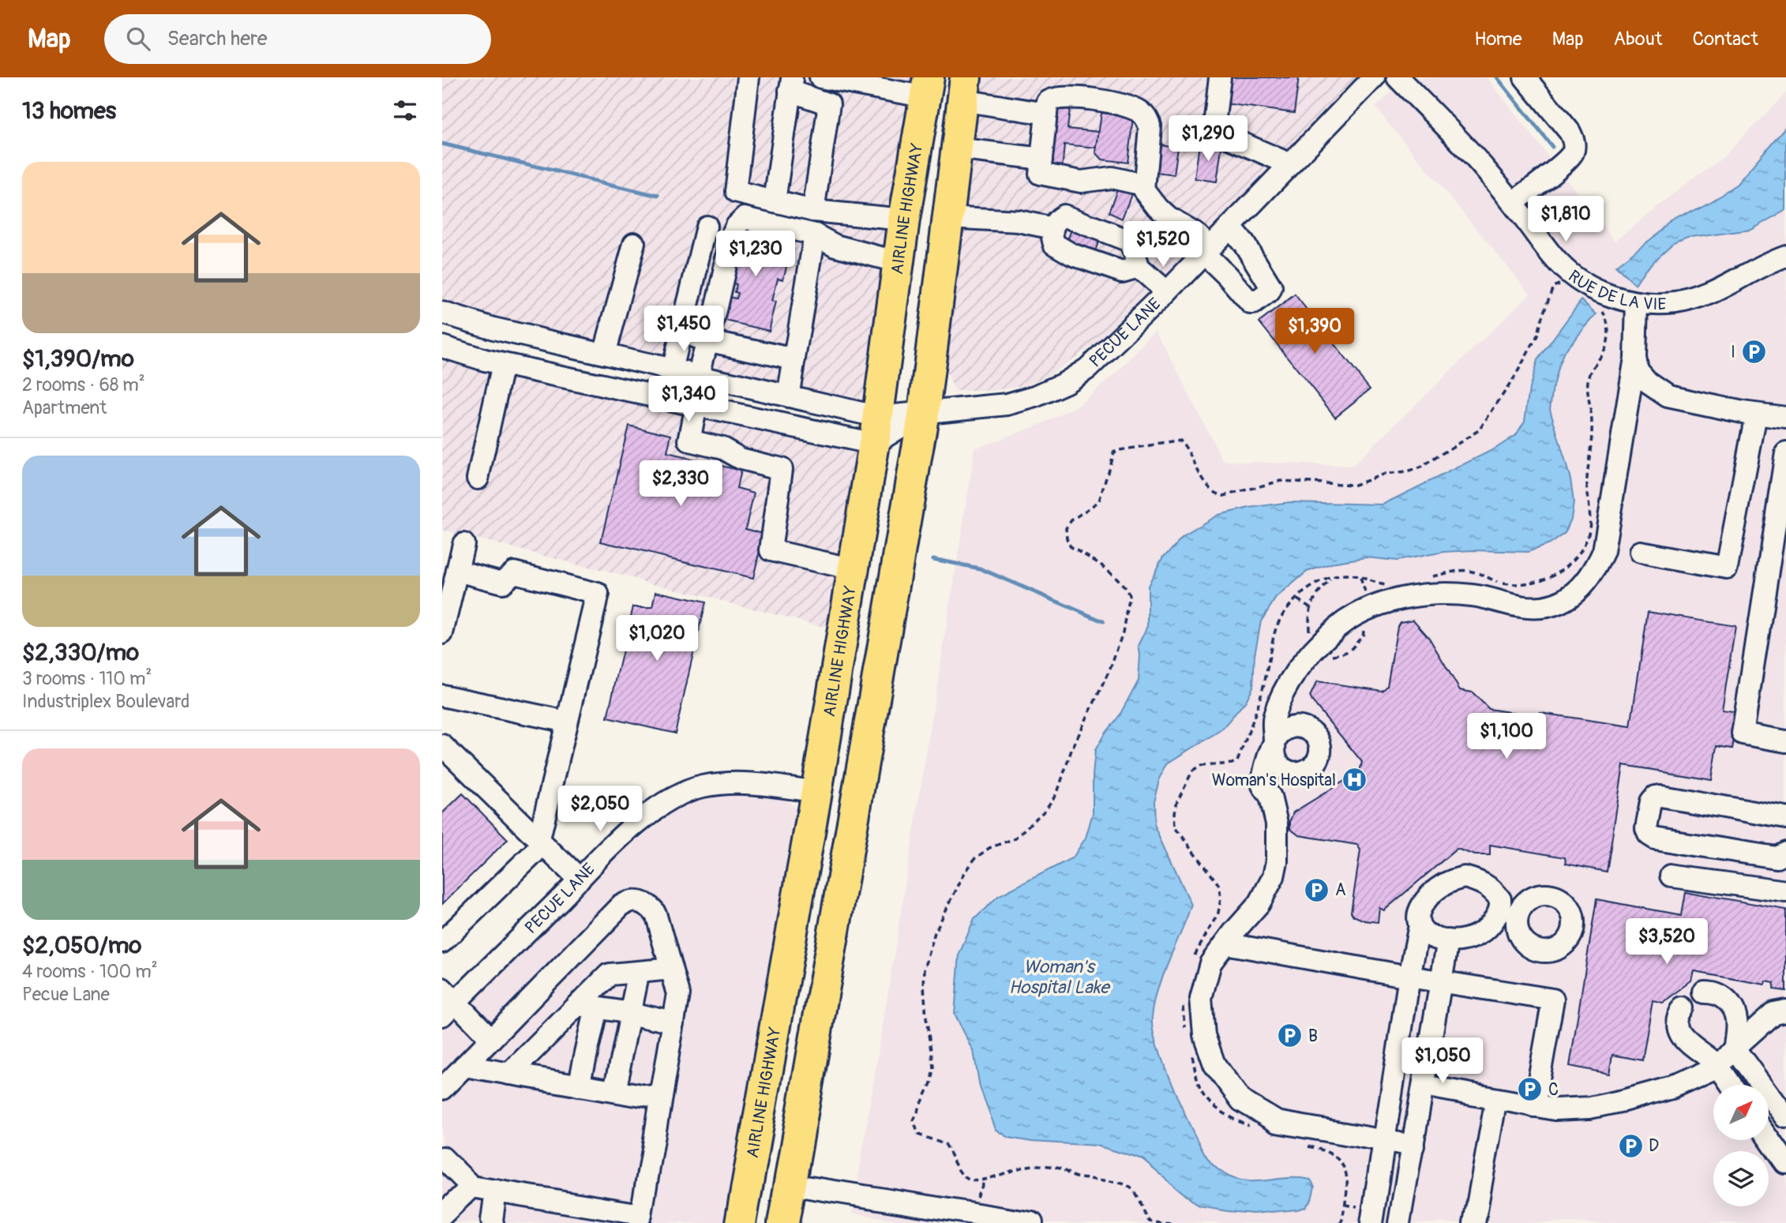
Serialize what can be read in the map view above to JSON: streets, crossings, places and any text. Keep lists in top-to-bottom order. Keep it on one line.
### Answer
{"streets":{"highway":["AIRLINE HIGHWAY"],"street":["RUE DE LA VIE","PECUE LANE"]},"crossings":[["AIRLINE HIGHWAY","PECUE LANE"]],"water":["Woman's Hospital Lake"],"places":{"parking":["I","A","B","C","D"],"hospital":["Woman's Hospital"]},"north":"top right","page":{"header":"Map","search":"Search here","nav":["Home","Map","About","Contact"],"heading":"13 homes","price":["$1,290","$1,810","$1,520","$1,230","$1,450","$1,390","$1,340","$2,330","$1,020","$1,100","$2,050","$3,520","$1,050"],"list":[{"name":"$1,390/mo","note":"2 rooms · 68 m² · Apartment"},{"name":"$2,330/mo","note":"3 rooms · 110 m² · Industriplex Boulevard"},{"name":"$2,050/mo","note":"4 rooms · 100 m² · Pecue Lane"}]}}
